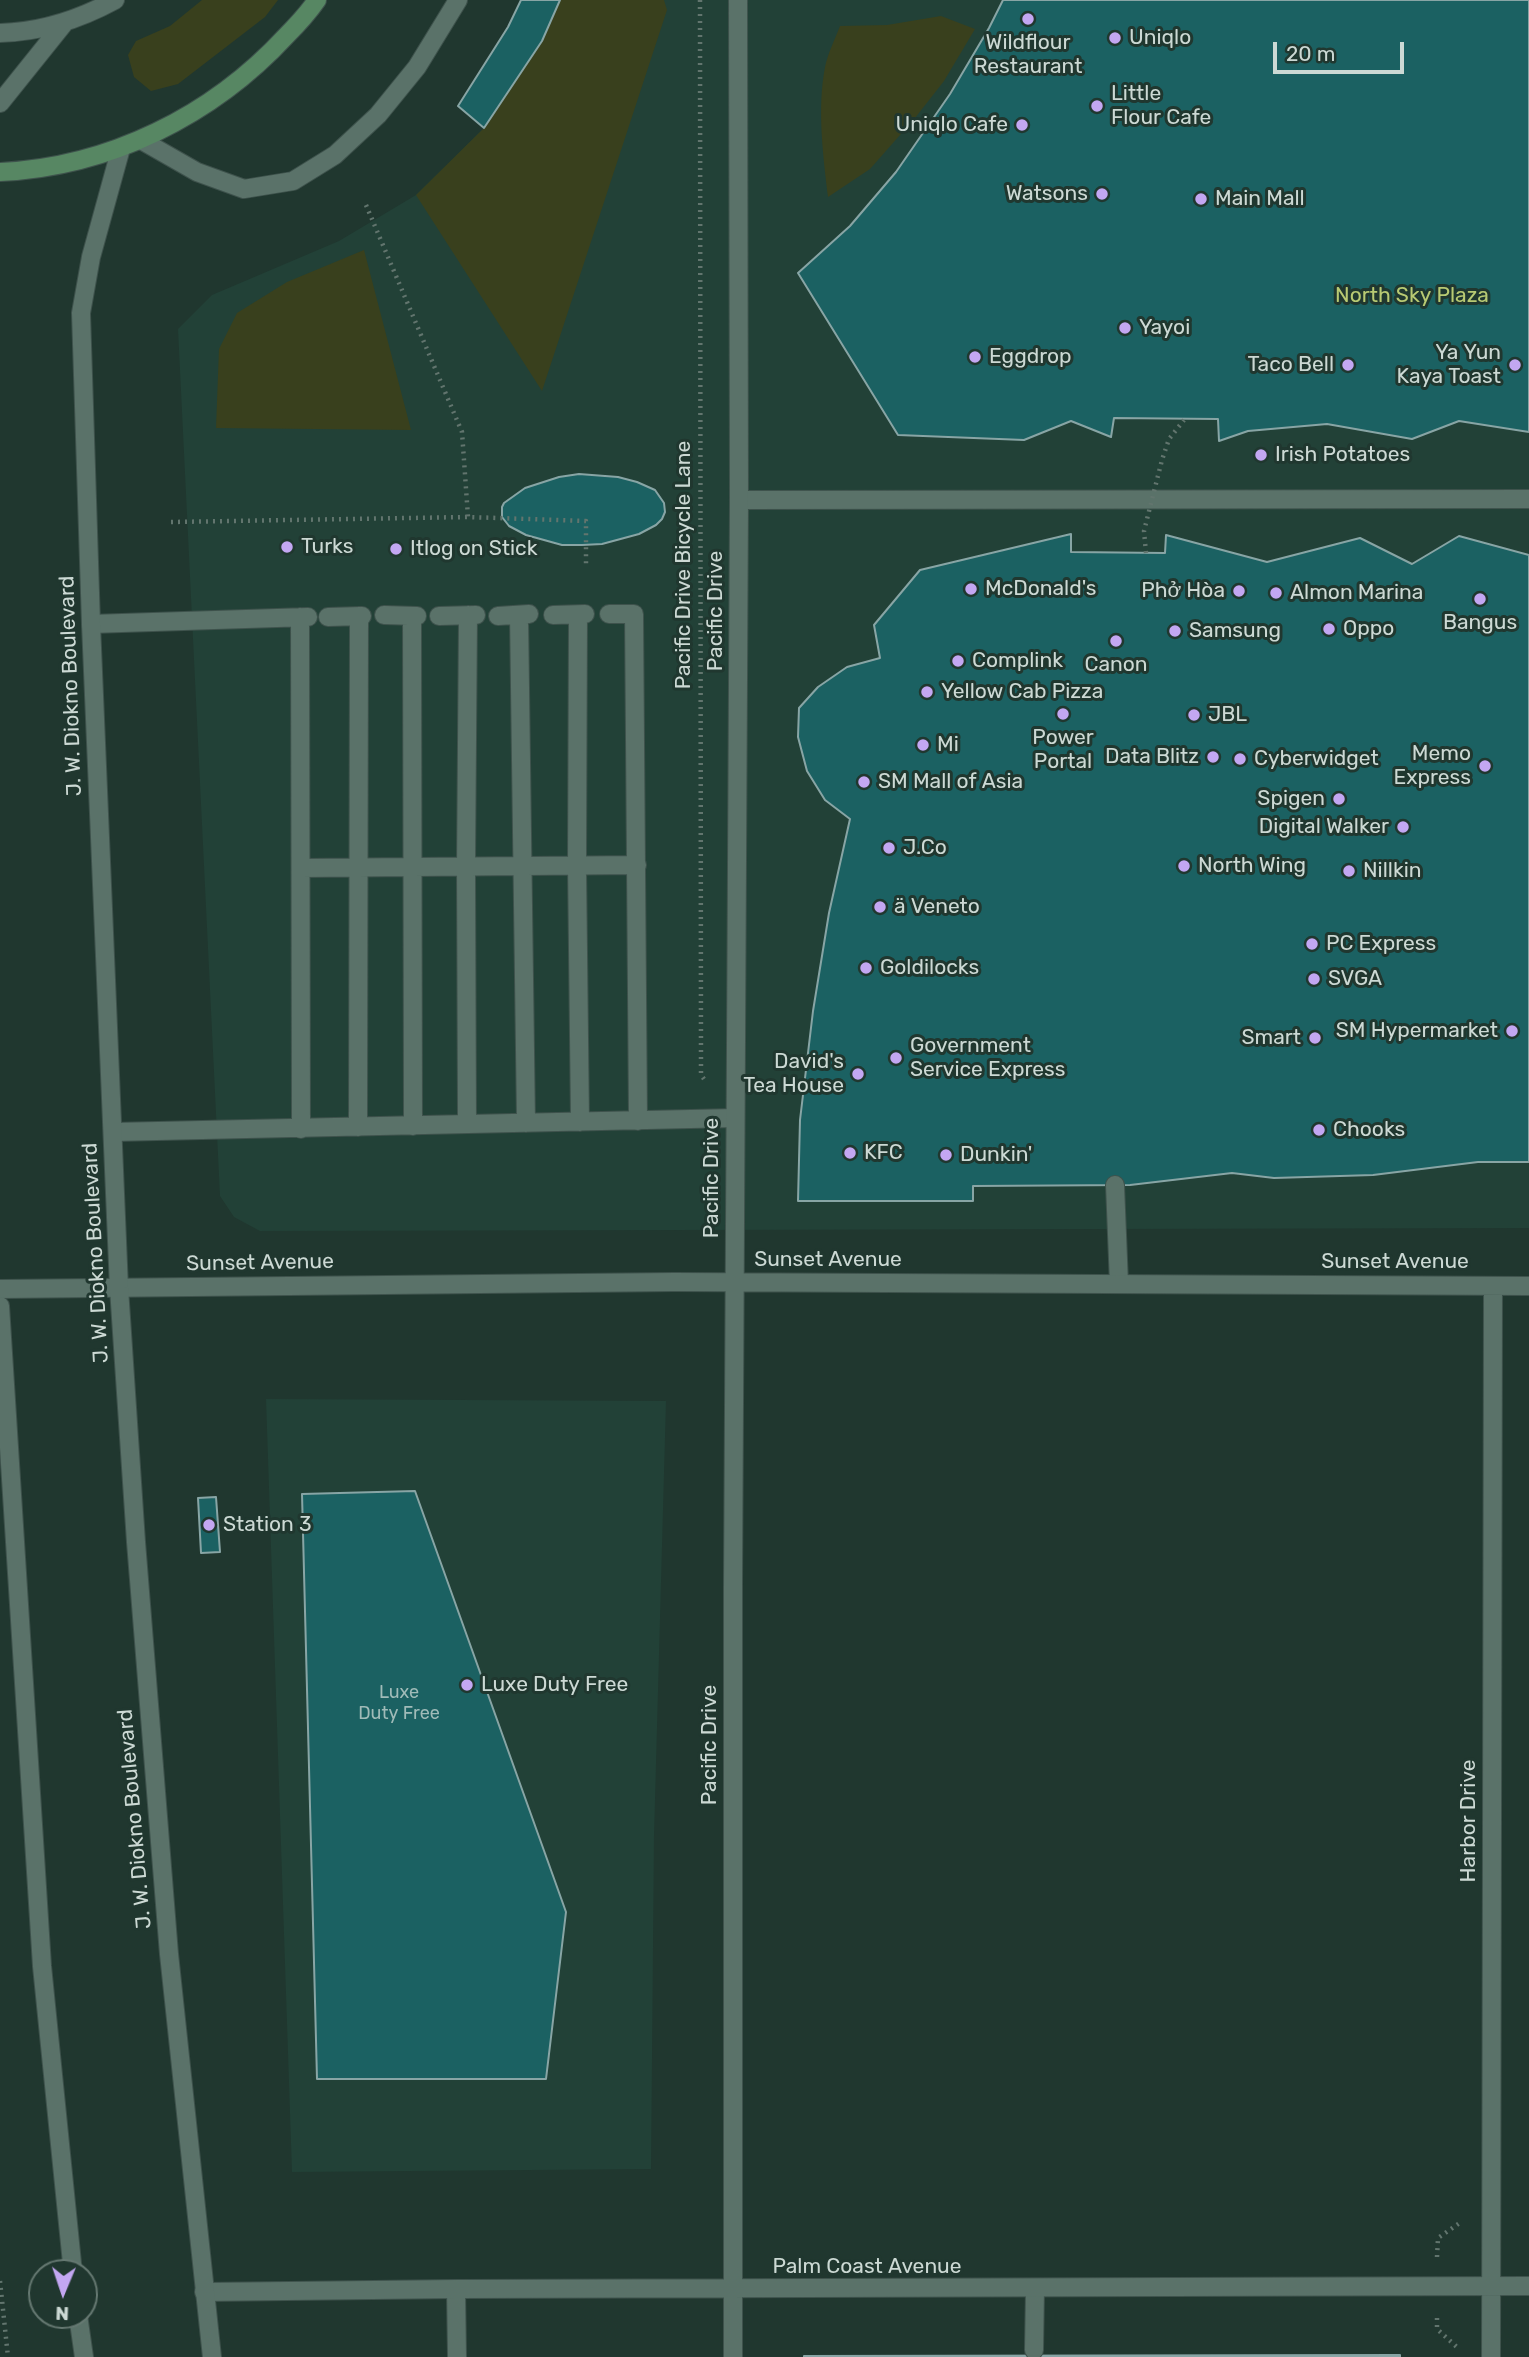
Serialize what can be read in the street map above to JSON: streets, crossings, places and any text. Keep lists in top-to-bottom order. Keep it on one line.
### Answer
{"streets":{"street":["Pacific Drive","J. W. Diokno Boulevard","Sunset Avenue","Harbor Drive","Palm Coast Avenue"],"path":["Pacific Drive Bicycle Lane"]},"crossings":[["Pacific Drive Bicycle Lane","Pacific Drive"],["Pacific Drive","Sunset Avenue"],["Pacific Drive","Palm Coast Avenue"],["J. W. Diokno Boulevard","Sunset Avenue"],["J. W. Diokno Boulevard","Palm Coast Avenue"],["Sunset Avenue","Harbor Drive"],["Harbor Drive","Palm Coast Avenue"]],"parks":["North Sky Plaza"],"places":["Wildflour Restaurant","Uniqlo","Little Flour Cafe","Uniqlo Cafe","Watsons","Main Mall","Yayoi","Eggdrop","Taco Bell","Ya Yun Kaya Toast","Irish Potatoes","Turks","Itlog on Stick","McDonald's","Phở Hòa","Almon Marina","Bangus","Oppo","Samsung","Canon","Complink","Yellow Cab Pizza","Power Portal","JBL","Mi","Data Blitz","Cyberwidget","Memo Express","SM Mall of Asia","Spigen","Digital Walker","J.Co","North Wing","Nillkin","ä Veneto","PC Express","Goldilocks","SVGA","SM Hypermarket","Smart","Government Service Express","David's Tea House","Chooks","KFC","Dunkin'","Station 3","Luxe Duty Free"],"house_numbers":["Luxe Duty Free"],"scale_bar":"20 m","north":"bottom"}
